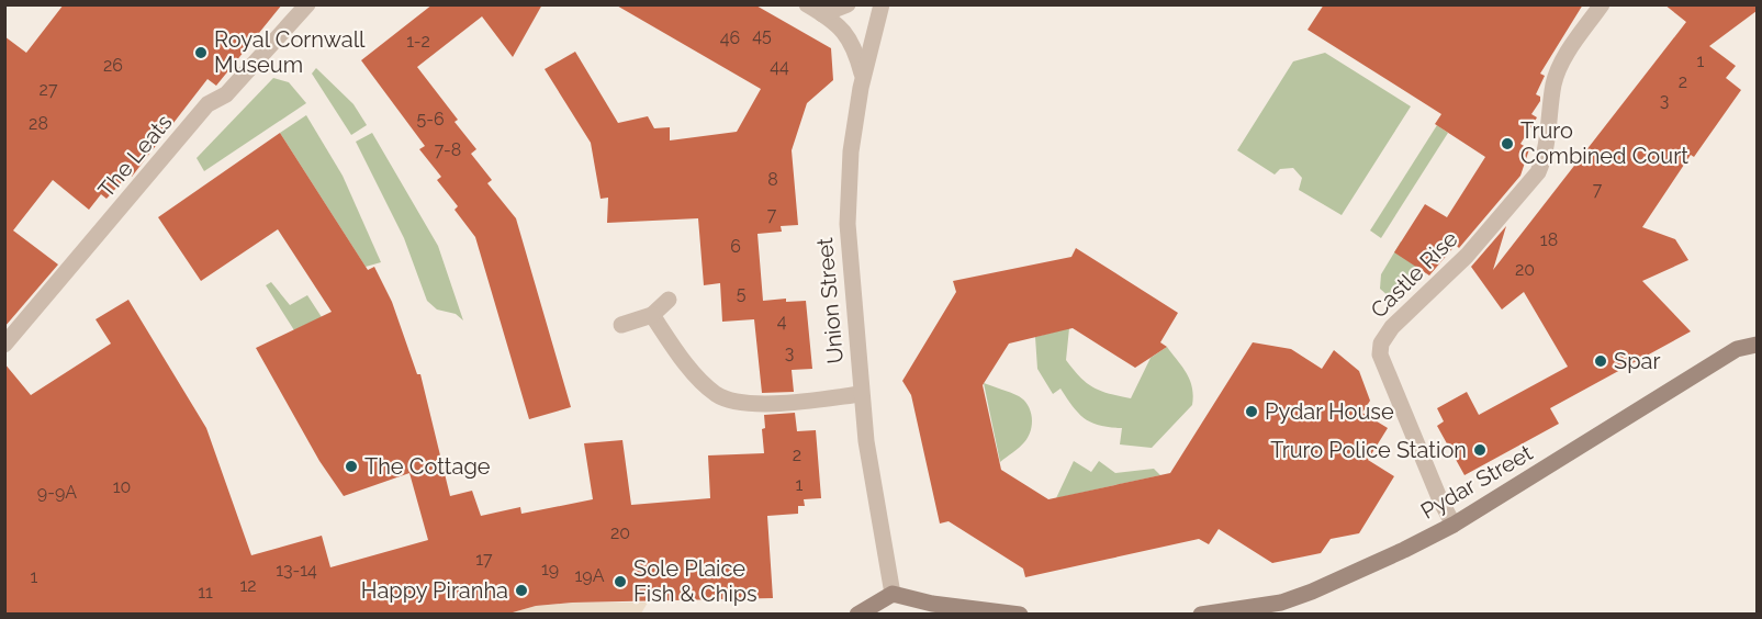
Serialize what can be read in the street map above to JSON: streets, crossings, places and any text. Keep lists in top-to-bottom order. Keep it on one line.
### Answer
{"streets":{"main road":["Pydar Street"],"street":["The Leats","Castle Rise","Union Street"]},"crossings":[["Castle Rise","Pydar Street"]],"places":["Royal Cornwall Museum","Truro Combined Court","Spar","Pydar House","Truro Police Station","The Cottage","Sole Plaice Fish & Chips","Happy Piranha"],"house_numbers":["45","46","1-2","1","26","44","2","27","3","5-6","28","7-8","8","7","7","18","6","20","5","4","3","2","1","10","9-9A","20","17","19","13-14","19A","1","12","11"]}
